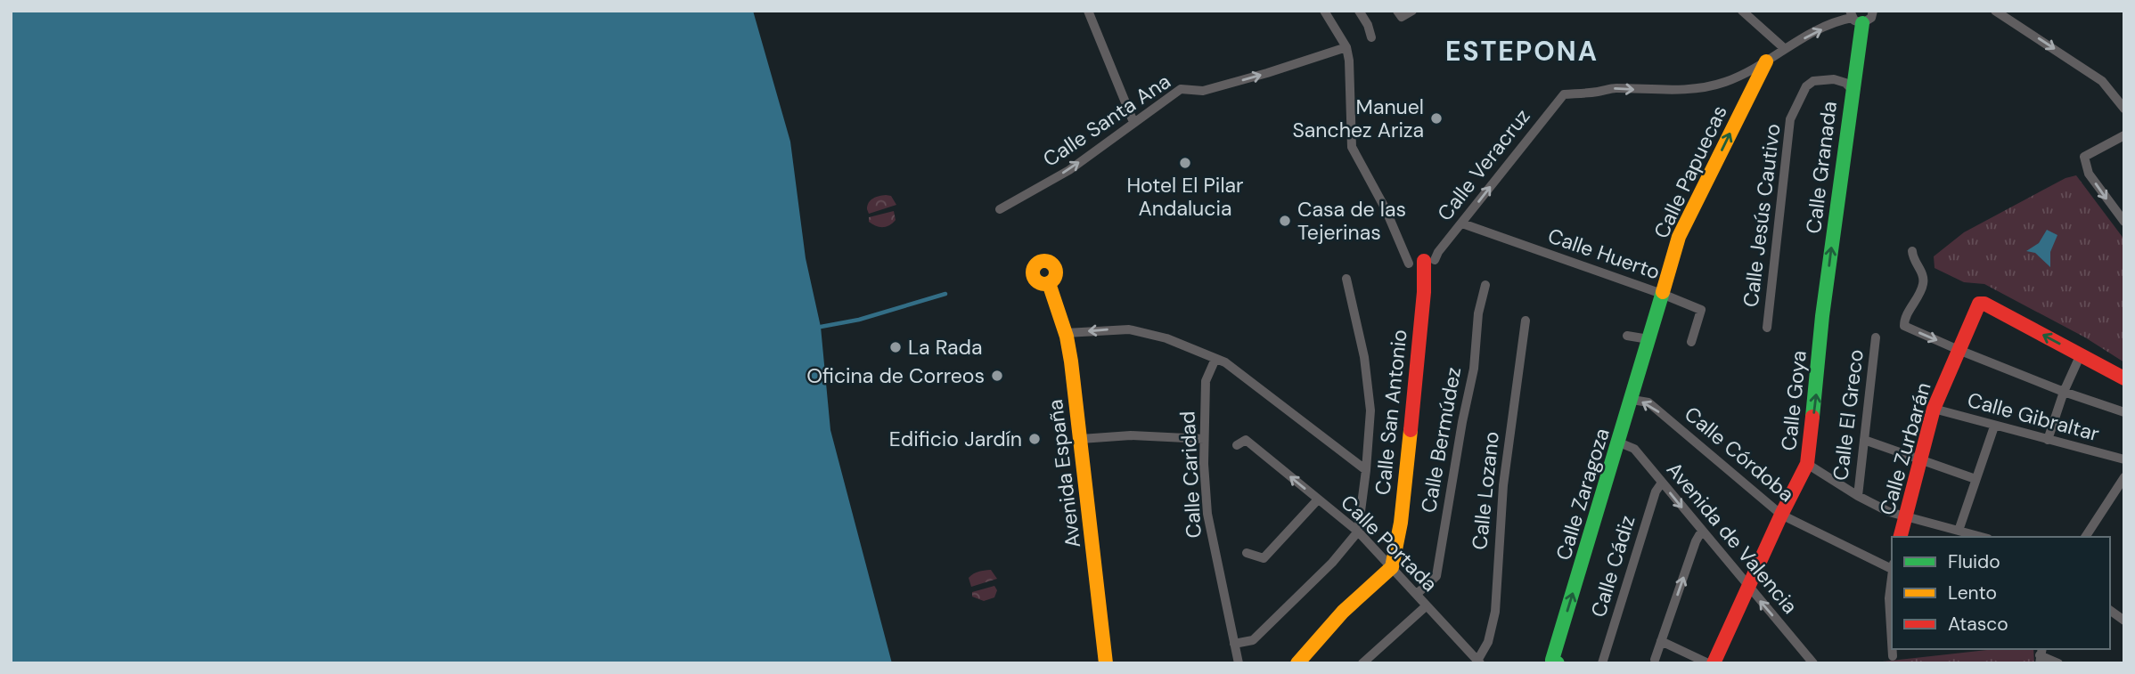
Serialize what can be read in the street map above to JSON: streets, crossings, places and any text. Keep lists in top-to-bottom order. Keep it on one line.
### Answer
{"streets":{"street":["Calle Santa Ana","Calle Veracruz","Calle Granada","Calle Papuecas","Calle Jesús Cautivo","Calle Huerto","Calle Goya","Calle San Antonio","Calle El Greco","Calle Gibraltar","Calle Bermúdez","Calle Zurbarán","Calle Córdoba","Avenida España","Calle Caridad","Calle Lozano","Calle Zaragoza","Avenida de Valencia","Calle Portada","Calle Cádiz"]},"crossings":[["Calle Veracruz","Calle Papuecas"],["Calle Veracruz","Calle Huerto"],["Calle Veracruz","Calle San Antonio"],["Calle Granada","Calle Jesús Cautivo"],["Calle Granada","Calle Goya"],["Calle Papuecas","Calle Huerto"],["Calle Papuecas","Calle Zaragoza"],["Calle Goya","Calle Córdoba"],["Calle Goya","Avenida de Valencia"],["Calle San Antonio","Calle Portada"],["Calle Gibraltar","Calle Zurbarán"],["Calle Bermúdez","Calle Portada"],["Calle Córdoba","Calle Zaragoza"],["Calle Lozano","Calle Portada"],["Calle Zaragoza","Avenida de Valencia"],["Avenida de Valencia","Calle Cádiz"]],"one_way":["Calle Santa Ana","Calle Veracruz","Calle Granada","Calle Papuecas","Calle Goya","Calle Córdoba"],"districts":["ESTEPONA"],"places":["Manuel Sanchez Ariza","Hotel El Pilar Andalucia","Casa de las Tejerinas","La Rada","Oficina de Correos","Edificio Jardín"],"legend":["Fluido","Lento","Atasco"]}
